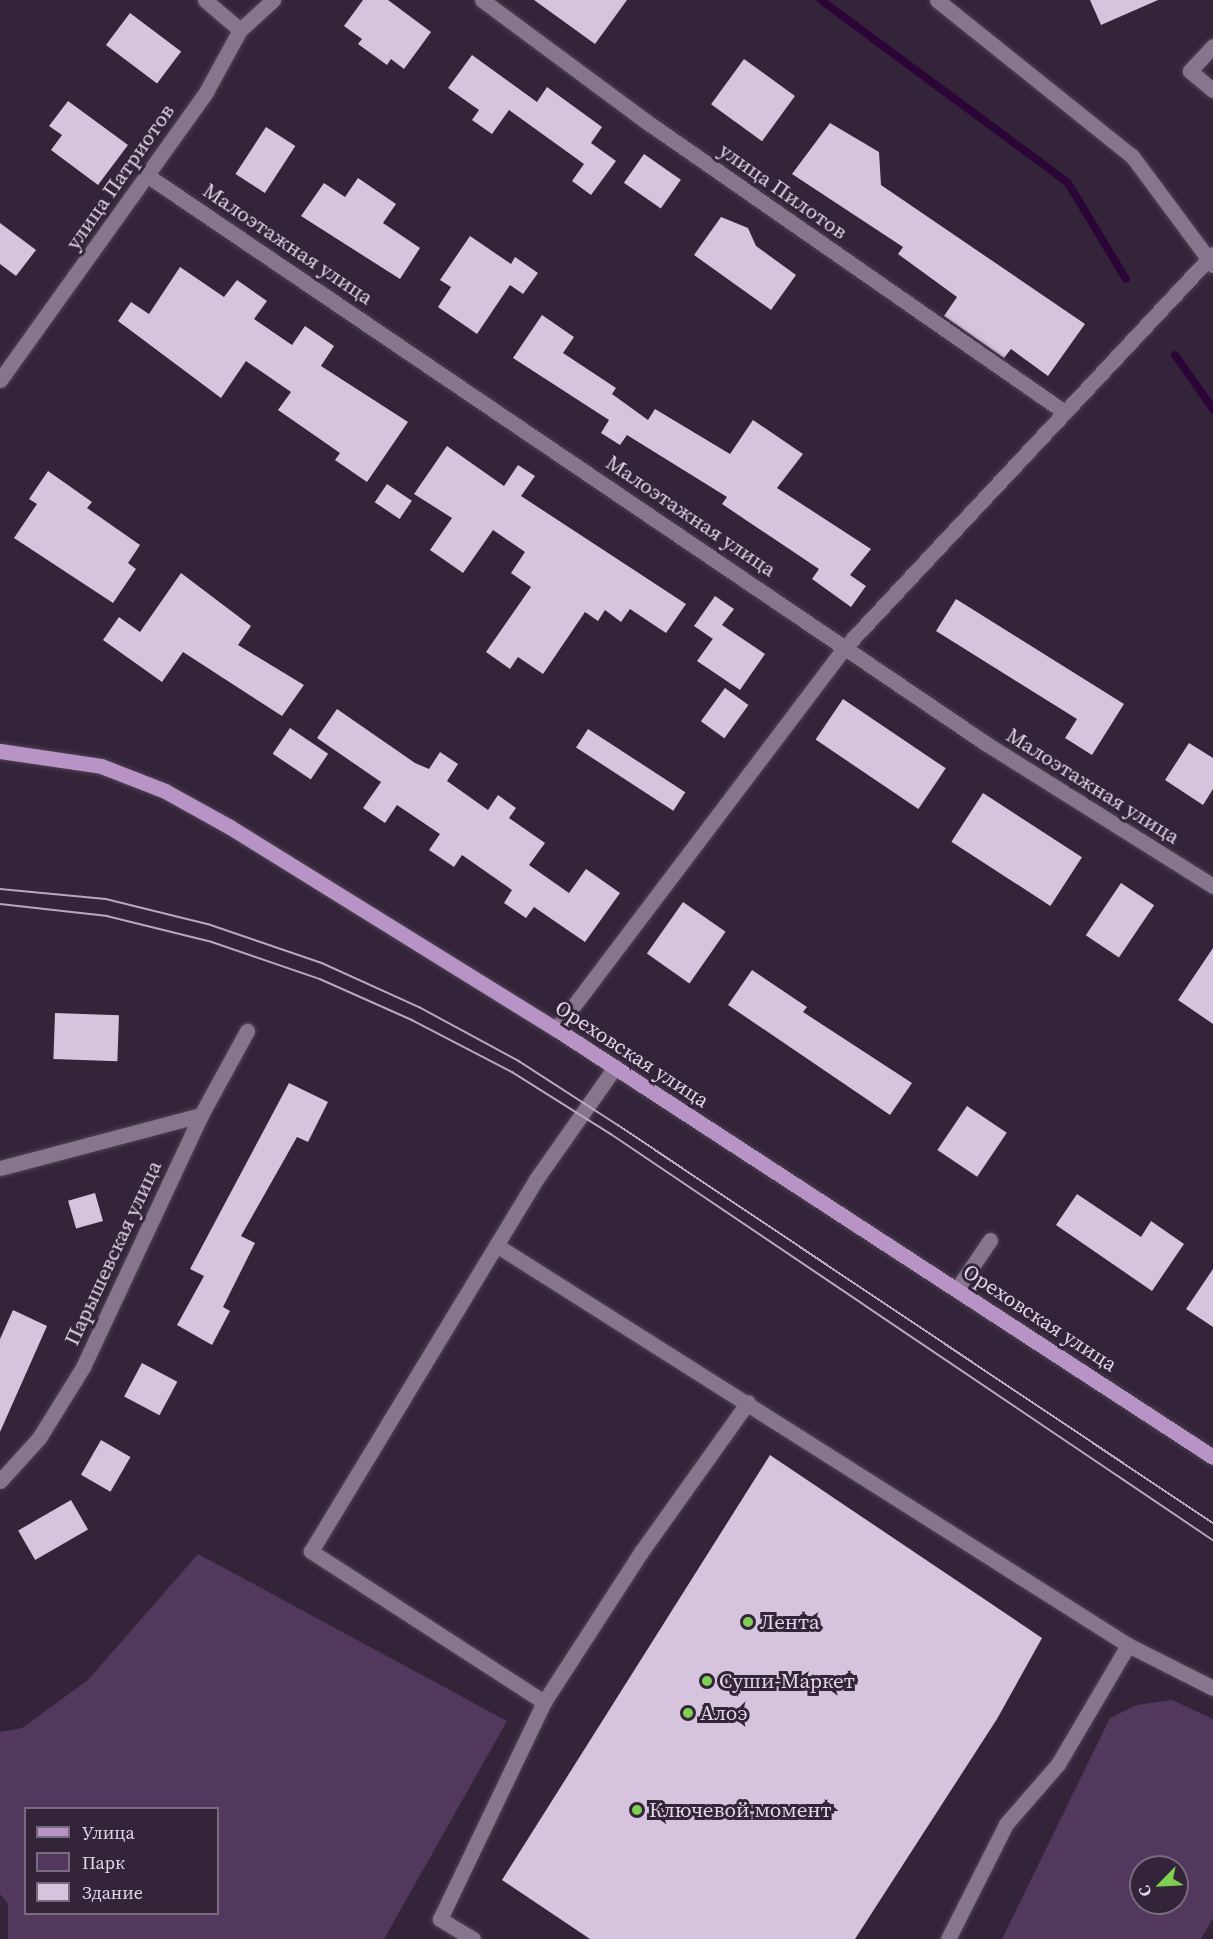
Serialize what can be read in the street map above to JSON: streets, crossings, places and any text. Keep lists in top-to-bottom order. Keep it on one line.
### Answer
{"streets":{"main road":["Ореховская улица"],"street":["улица Патриотов","улица Пилотов","Малоэтажная улица","Парышевская улица"]},"crossings":[["улица Патриотов","Малоэтажная улица"]],"places":["Лента","Суши-Маркет","Алоэ","Ключевой момент"],"legend":["Улица","Парк","Здание"],"north":"bottom left"}
